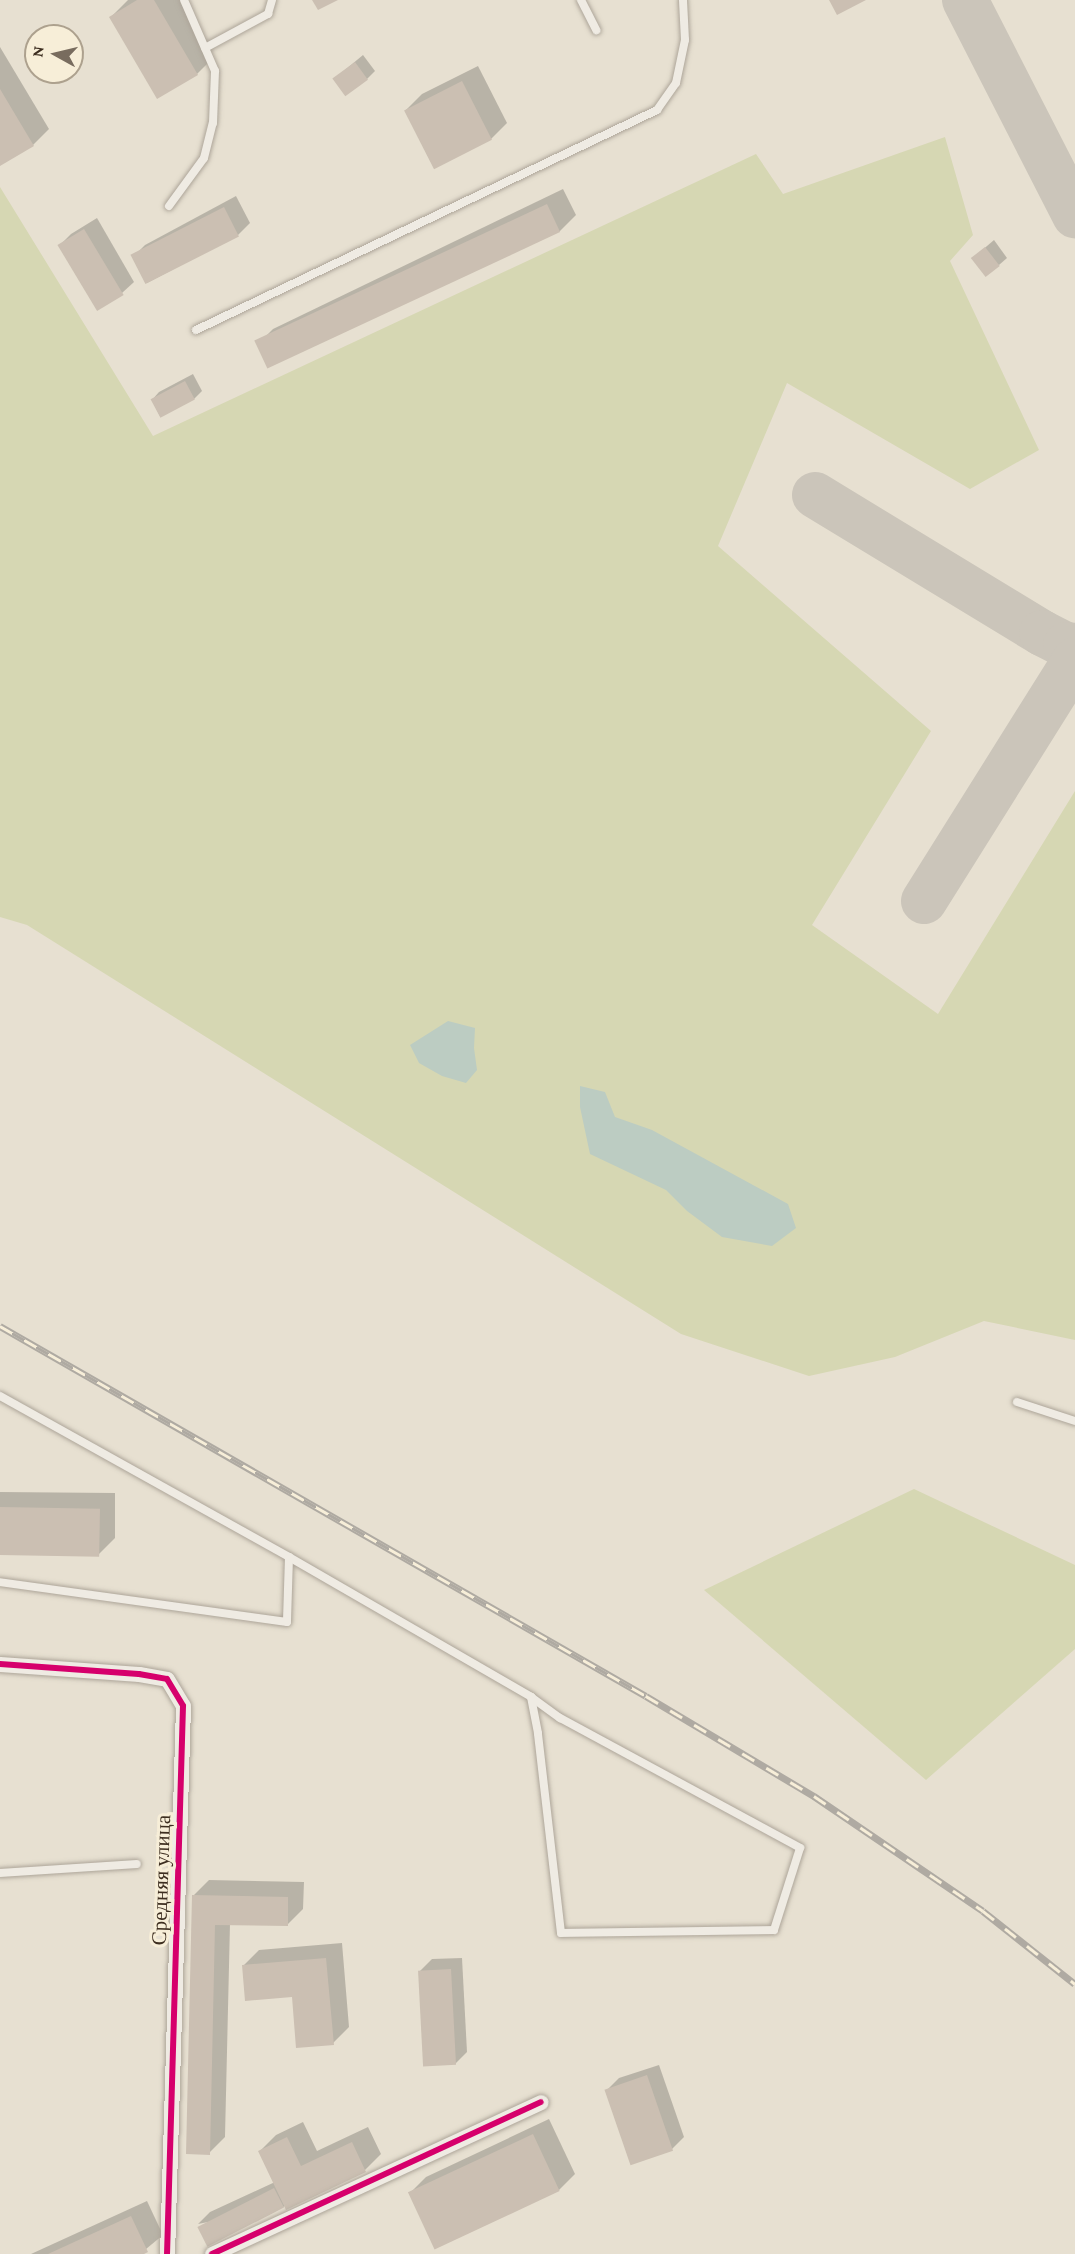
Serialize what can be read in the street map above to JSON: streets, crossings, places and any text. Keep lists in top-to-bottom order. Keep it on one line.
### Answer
{"streets":{"street":["Средняя улица"]},"north":"left"}
